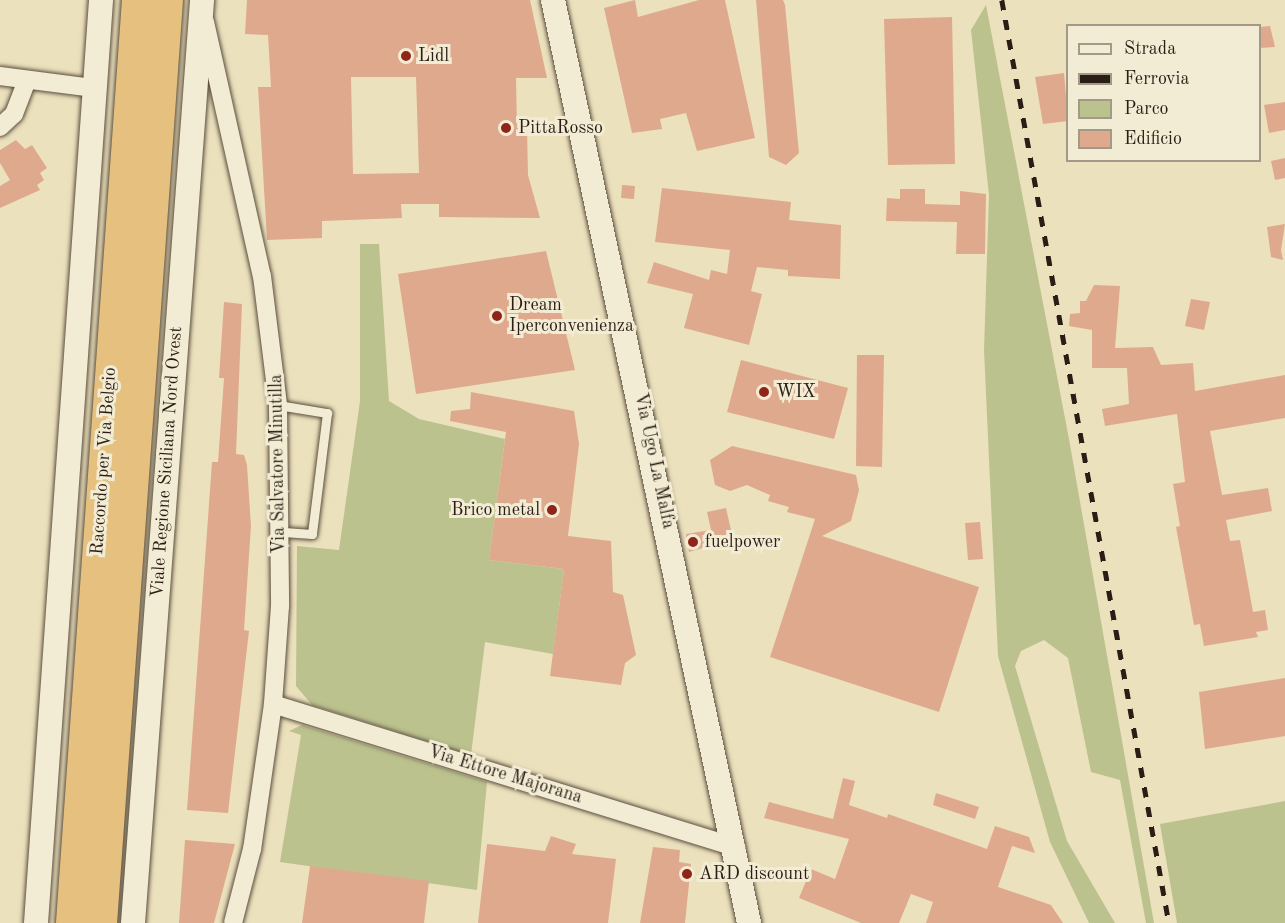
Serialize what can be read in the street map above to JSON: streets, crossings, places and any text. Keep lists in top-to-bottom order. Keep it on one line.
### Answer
{"streets":{"highway":["Raccordo per Via Belgio"],"street":["Via Ugo La Malfa","Viale Regione Siciliana Nord Ovest","Via Salvatore Minutilla","Via Ettore Majorana"]},"crossings":[["Via Ugo La Malfa","Via Ettore Majorana"],["Viale Regione Siciliana Nord Ovest","Via Salvatore Minutilla"],["Via Salvatore Minutilla","Via Ettore Majorana"]],"places":["Lidl","PittaRosso","Dream Iperconvenienza","WIX","Brico metal","fuelpower","ARD discount"],"legend":["Strada","Ferrovia","Parco","Edificio"]}
